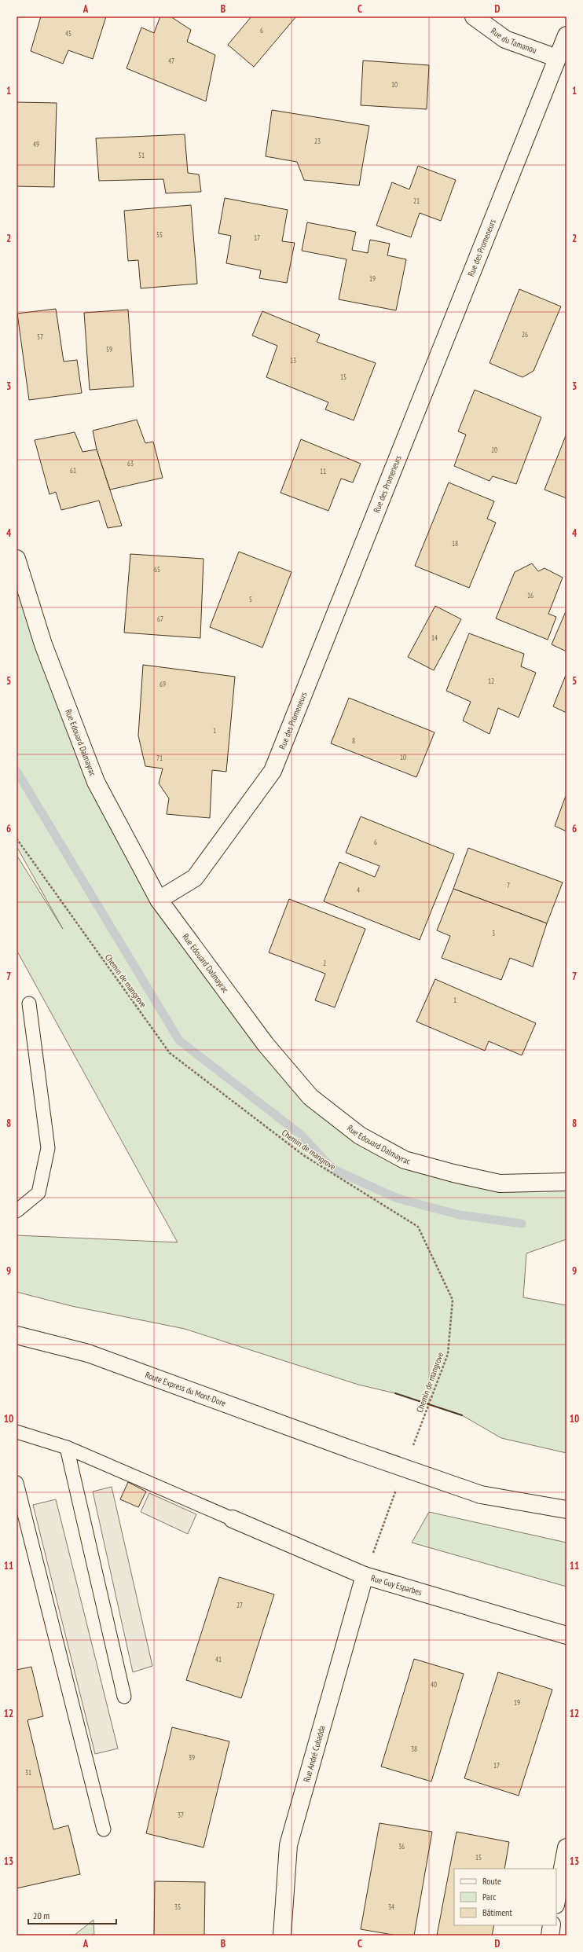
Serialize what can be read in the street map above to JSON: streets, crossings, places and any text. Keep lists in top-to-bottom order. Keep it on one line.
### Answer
{"streets":{"street":["Rue du Tamanou","Rue des Promeneurs","Rue Edouard Dalmayrac","Route Express du Mont-Dore","Rue Guy Esparbes","Rue André Cubadda"],"path":["Chemin de mangrove"]},"crossings":[["Rue du Tamanou","Rue des Promeneurs"],["Rue des Promeneurs","Rue Edouard Dalmayrac"],["Rue Guy Esparbes","Rue André Cubadda"]],"house_numbers":["6","45","47","10","23","49","51","21","55","17","19","26","57","59","13","15","20","63","61","11","18","65","16","5","67","14","12","69","1","8","10","71","6","7","4","3","2","1","27","41","40","19","38","39","17","31","37","36","15","35","34"],"legend":["Route","Parc","Bâtiment"],"scale_bar":"20 m","grid":{"columns":["A","B","C","D"],"rows":["1","2","3","4","5","6","7","8","9","10","11","12","13"]}}
